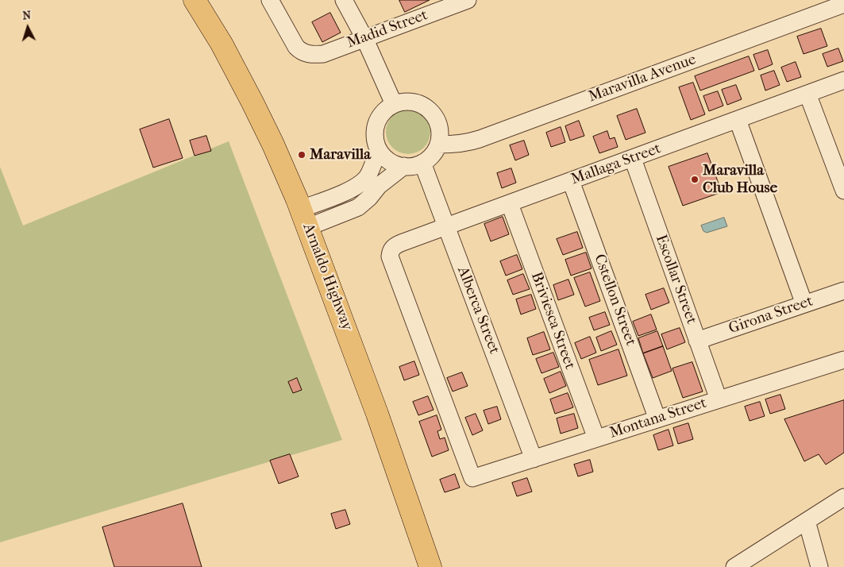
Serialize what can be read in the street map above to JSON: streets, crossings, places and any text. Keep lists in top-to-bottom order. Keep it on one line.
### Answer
{"streets":{"main road":["Arnaldo Highway"],"street":["Madid Street","Maravilla Avenue","Mallaga Street","Escollar Street","Cstellon Street","Alberca Street","Girona Street","Briviesca Street","Montana Street"]},"crossings":[["Maravilla Avenue","Alberca Street"],["Mallaga Street","Escollar Street"],["Mallaga Street","Cstellon Street"],["Mallaga Street","Alberca Street"],["Mallaga Street","Briviesca Street"],["Mallaga Street","Montana Street"],["Escollar Street","Girona Street"],["Escollar Street","Montana Street"],["Cstellon Street","Montana Street"],["Alberca Street","Montana Street"],["Briviesca Street","Montana Street"]],"places":["Maravilla","Maravilla Club House"],"north":"top"}
